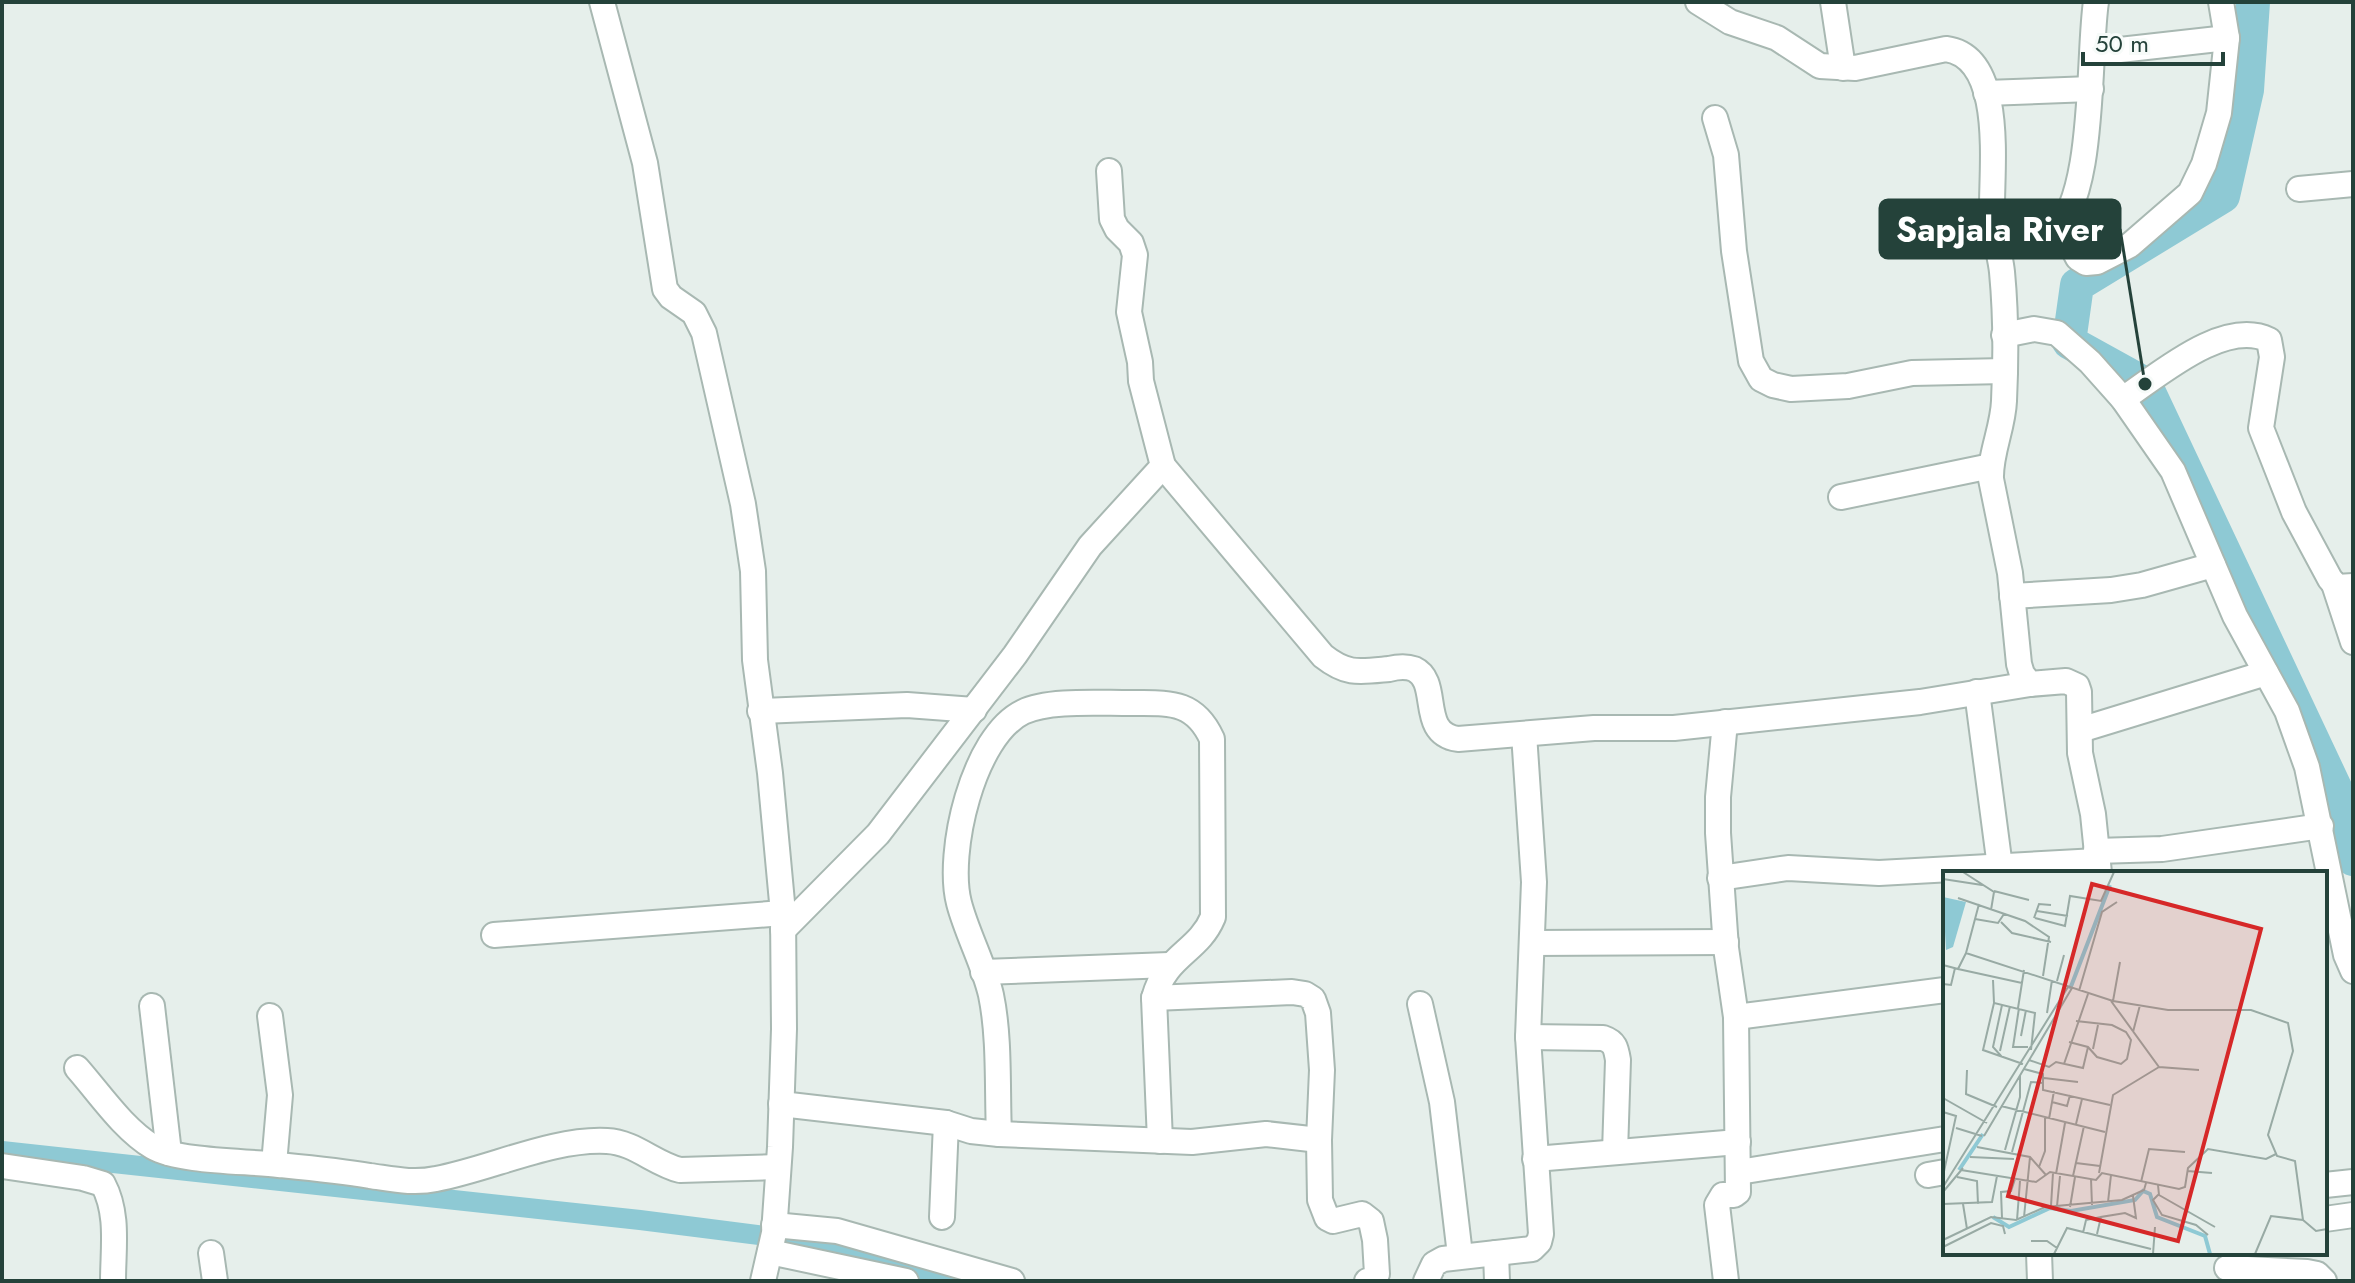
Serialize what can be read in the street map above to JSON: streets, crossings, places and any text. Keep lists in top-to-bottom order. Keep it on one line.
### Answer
{"places":["Sapjala River"],"scale_bar":"50 m"}
